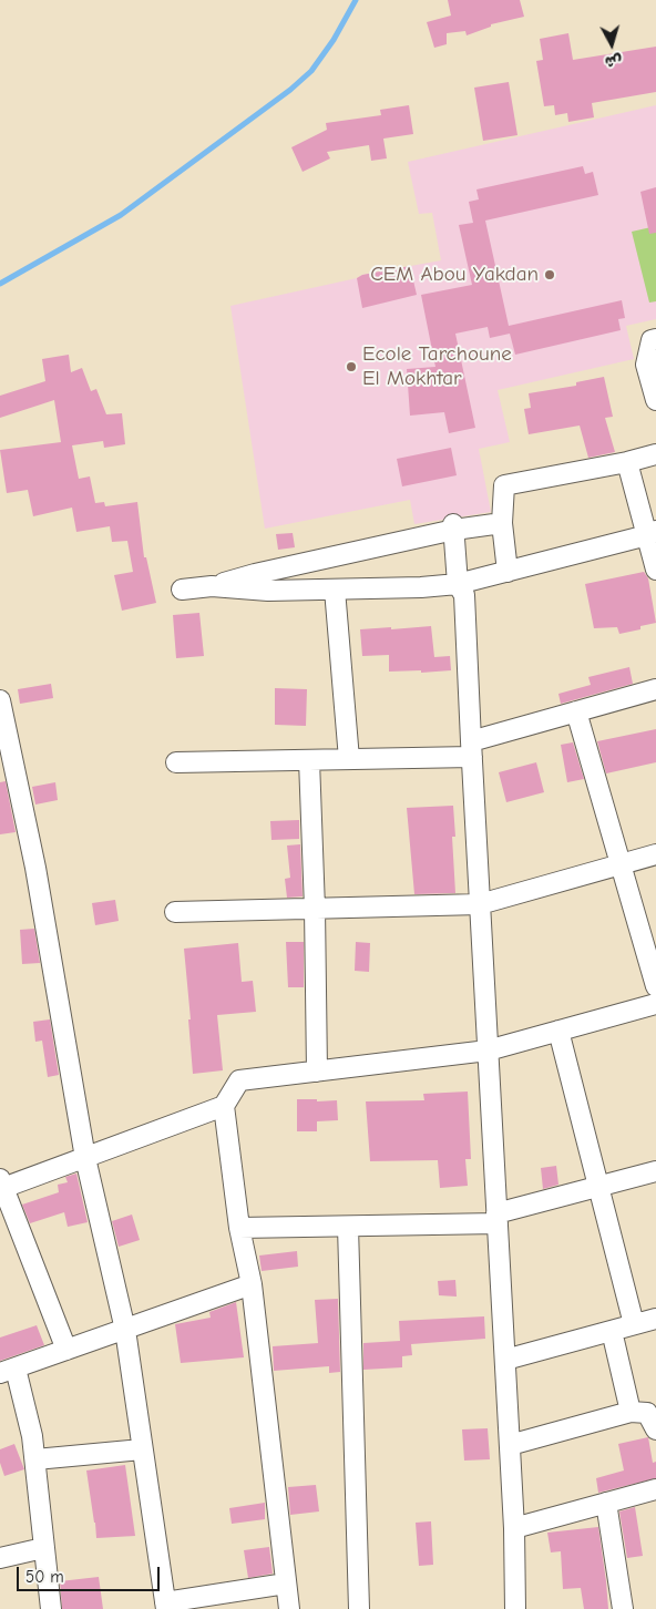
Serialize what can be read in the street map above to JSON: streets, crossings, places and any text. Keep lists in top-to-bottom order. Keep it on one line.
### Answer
{"places":["CEM Abou Yakdan","Ecole Tarchoune El Mokhtar"],"scale_bar":"50 m","north":"bottom"}
